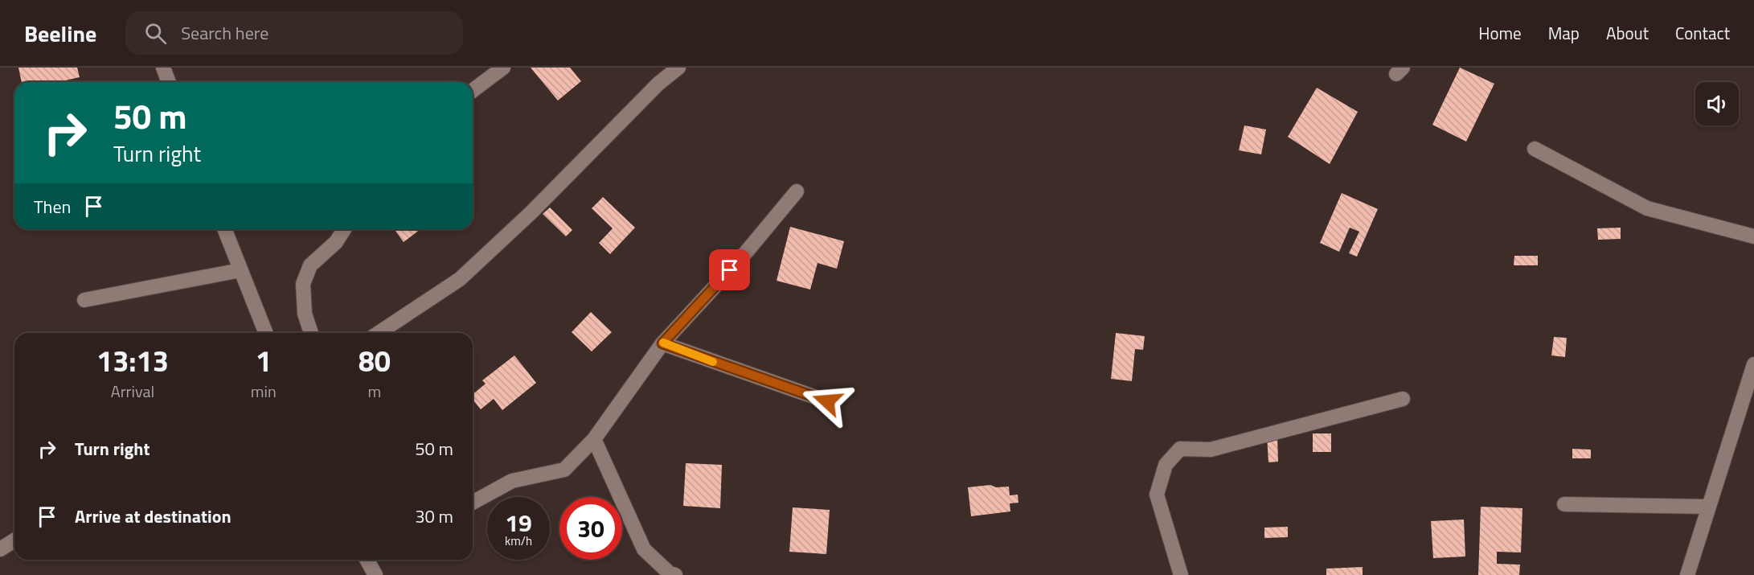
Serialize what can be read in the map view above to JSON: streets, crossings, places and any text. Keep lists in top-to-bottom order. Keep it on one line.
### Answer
{"page":{"header":"Beeline","search":"Search here","nav":["Home","Map","About","Contact"],"turn":["50 m","Turn right"],"then":"Then","eta":["13:13","Arrival","1","min","80","m"],"list":[{"name":"Turn right","value":"50 m"},{"name":"Arrive at destination","value":"30 m"}],"speed":"19 km/h","limit":"30"}}
